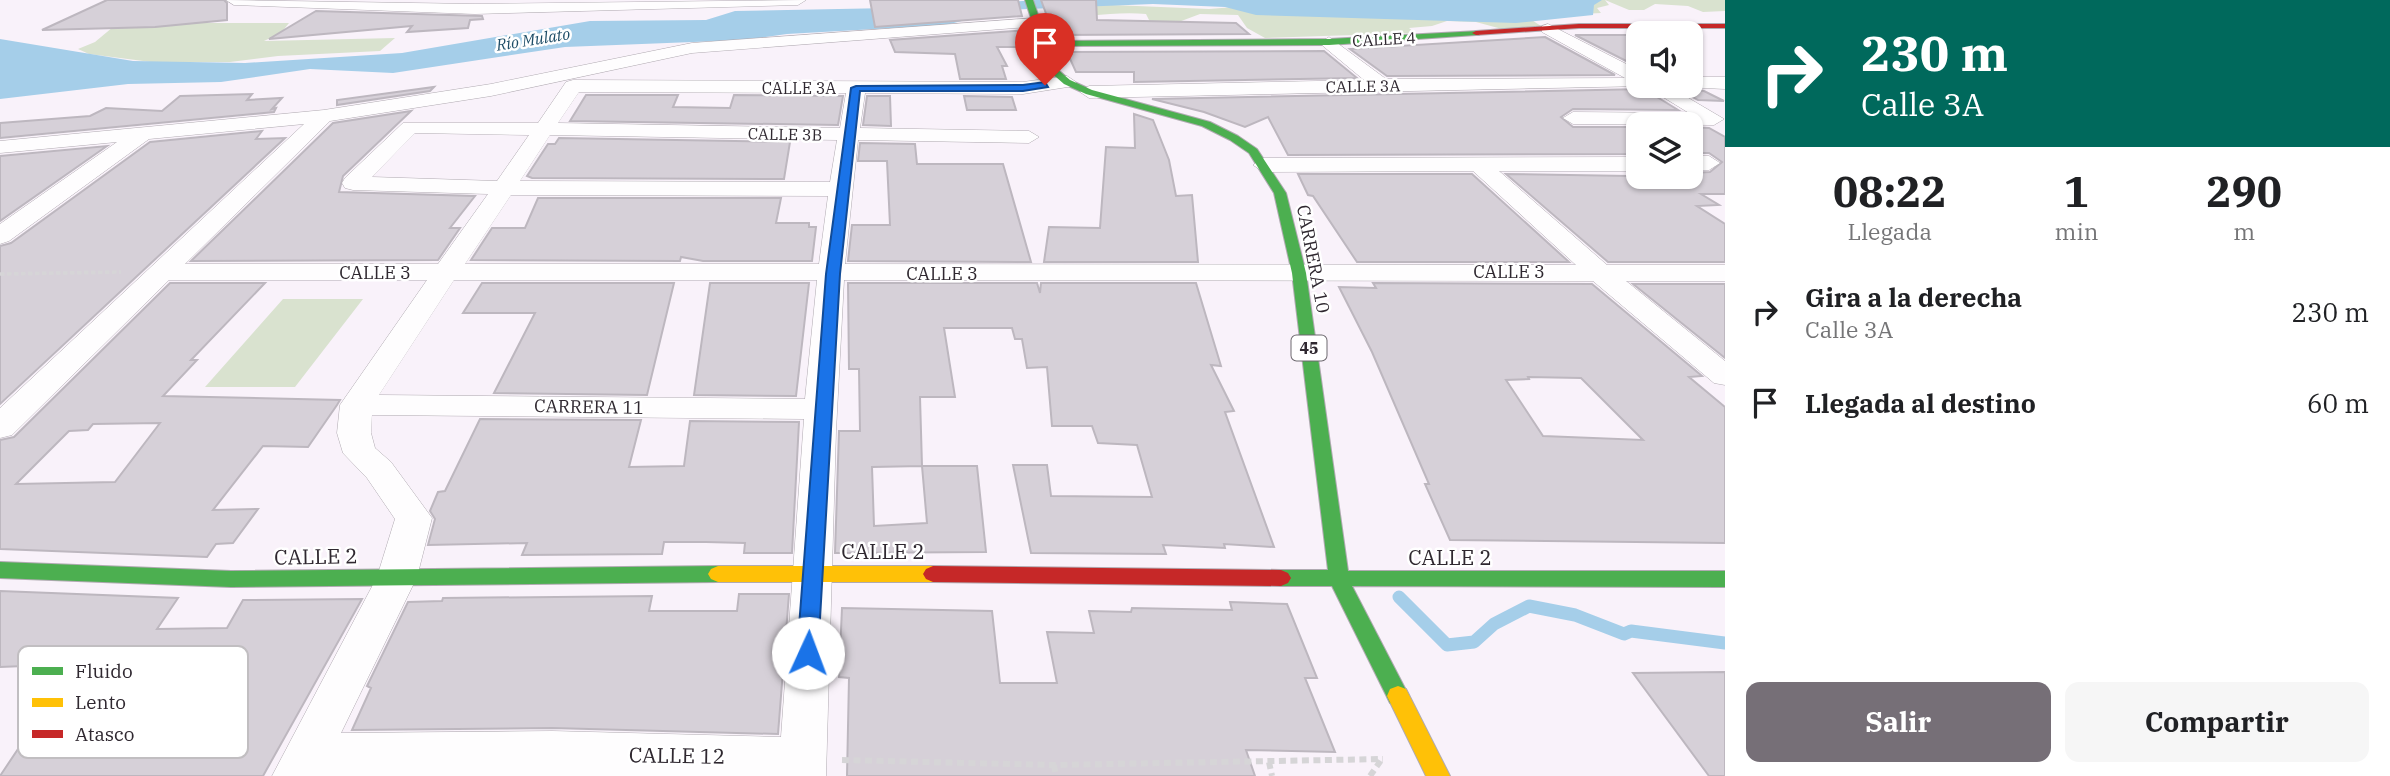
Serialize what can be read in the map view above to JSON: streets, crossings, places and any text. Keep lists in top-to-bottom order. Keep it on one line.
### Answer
{"streets":{"main road":["CALLE 4","CARRERA 10","45","CALLE 2"],"street":["CALLE 3A","CALLE 3B","CALLE 3","CARRERA 11","CALLE 12"]},"crossings":[["CALLE 4","CARRERA 10"],["CALLE 3A","CALLE 3B"],["CALLE 3A","CARRERA 10"],["CARRERA 10","CALLE 3"],["CARRERA 10","CALLE 2"]],"water":["Río Mulato"],"legend":["Fluido","Lento","Atasco"],"page":{"turn":["230 m","Calle 3A"],"eta":["08:22","Llegada","1","min","290","m"],"list":[{"name":"Gira a la derecha","note":"Calle 3A","value":"230 m"},{"name":"Llegada al destino","value":"60 m"}],"buttons":["Salir","Compartir"]}}
